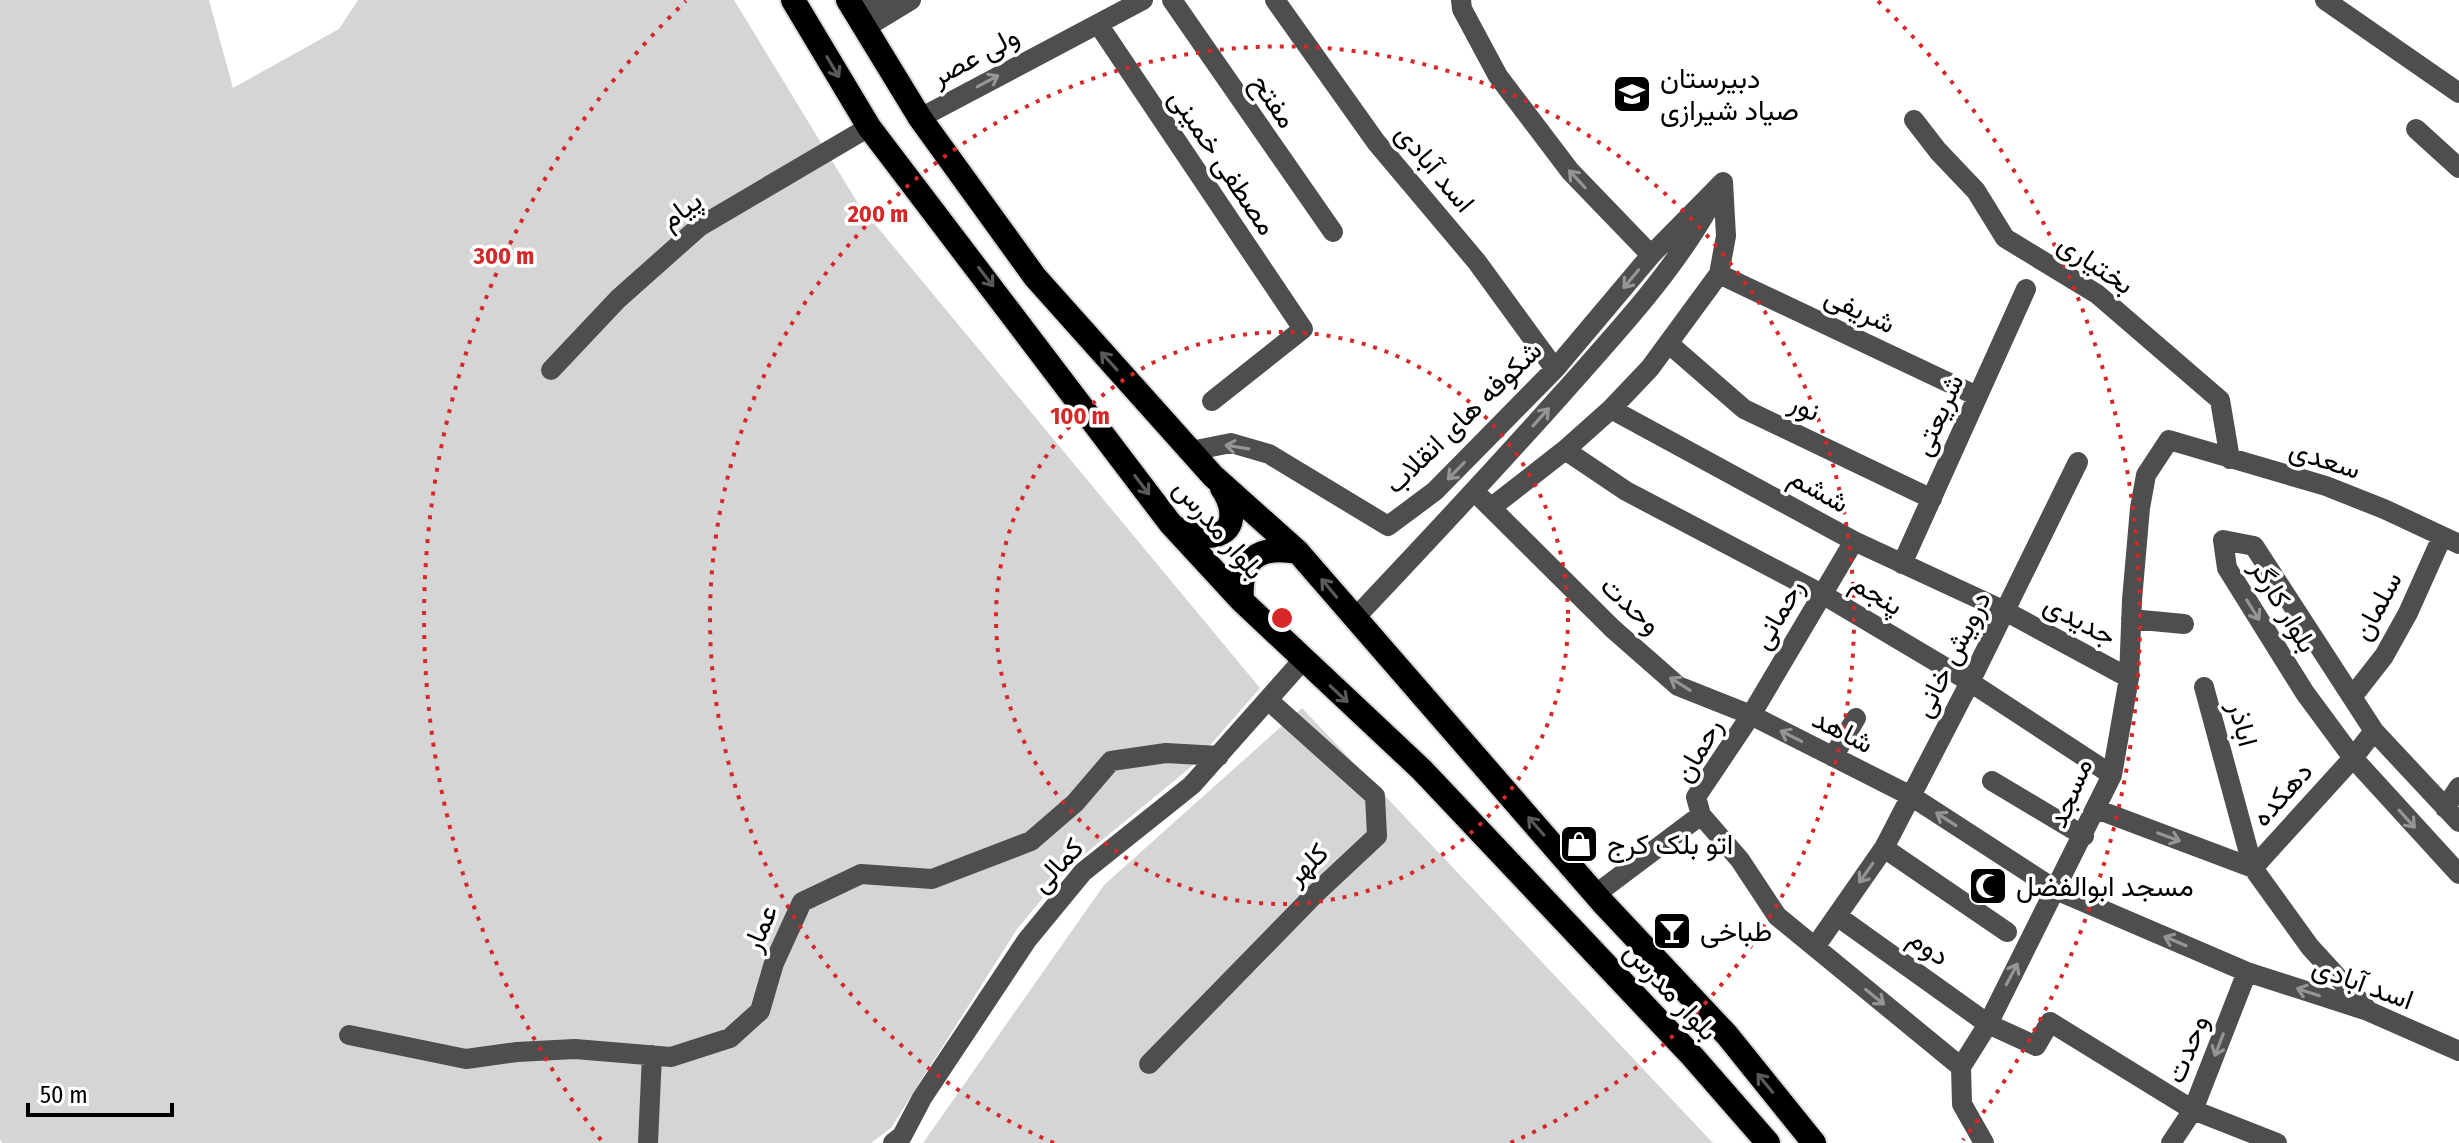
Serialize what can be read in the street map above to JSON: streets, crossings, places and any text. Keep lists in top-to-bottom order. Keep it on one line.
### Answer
{"streets":{"highway":["بلوار مدرس"],"street":["ولی عصر","مفتح","مصطفی خمینی","اسد آبادی","پیام","بختیاری","شریفی","نور","شریعتی","شکوفه های انقلاب","سعدی","ششم","پنجم","وحدت","بلوار کارگر","سلمان","رحمانی","جدیدی","درویش خانی","اباذر","شاهد","رحمان","مسجد","دهکده","کلهر","کمالی","عمار","دوم"]},"crossings":[["ولی عصر","مصطفی خمینی"],["ولی عصر","بلوار مدرس"],["اسد آبادی","شکوفه های انقلاب"],["اسد آبادی","وحدت"],["اسد آبادی","شاهد"],["اسد آبادی","مسجد"],["پیام","بلوار مدرس"],["بختیاری","سعدی"],["شریفی","شریعتی"],["نور","شریعتی"],["شریعتی","ششم"],["شکوفه های انقلاب","بلوار مدرس"],["سعدی","سلمان"],["سعدی","مسجد"],["ششم","رحمانی"],["ششم","جدیدی"],["ششم","درویش خانی"],["بلوار مدرس","کمالی"],["پنجم","رحمانی"],["پنجم","درویش خانی"],["پنجم","مسجد"],["وحدت","رحمانی"],["وحدت","شاهد"],["وحدت","رحمان"],["وحدت","دوم"],["بلوار کارگر","سلمان"],["بلوار کارگر","دهکده"],["رحمانی","شاهد"],["رحمانی","رحمان"],["جدیدی","درویش خانی"],["جدیدی","مسجد"],["درویش خانی","شاهد"],["درویش خانی","دوم"],["اباذر","دهکده"],["شاهد","رحمان"],["شاهد","مسجد"],["مسجد","دوم"],["کلهر","کمالی"],["کمالی","عمار"]],"places":{"school or university":["دبیرستان صیاد شیرازی"],"shop":["اتو بلک کرج"],"mosque":["مسجد ابوالفضل"],"bar":["طباخی"]},"scale_bar":"50 m","rings":["200 m","300 m","100 m"]}
